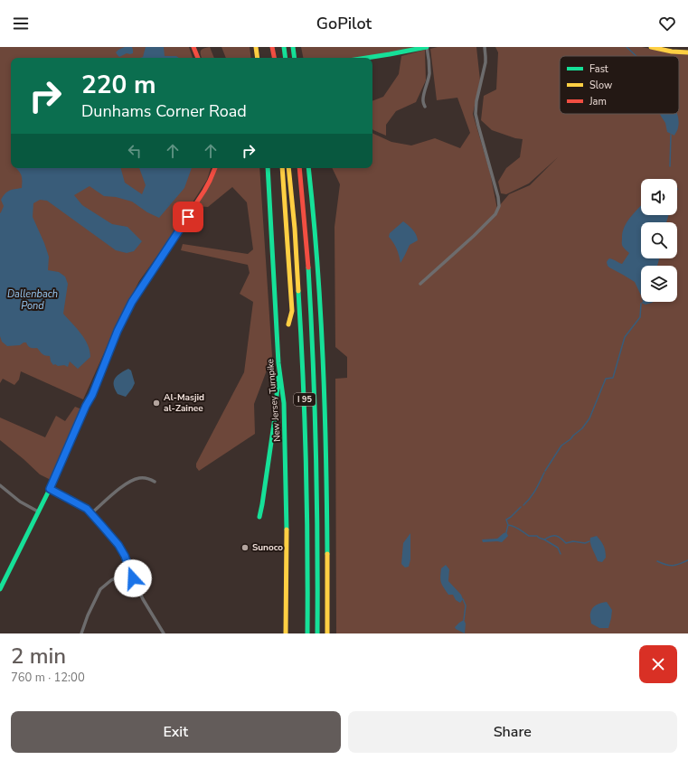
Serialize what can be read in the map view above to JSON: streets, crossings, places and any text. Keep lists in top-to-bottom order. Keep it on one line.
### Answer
{"streets":{"main road":["I 95","New Jersey Turnpike"]},"water":["Dallenbach Pond"],"places":["Al-Masjid al-Zainee","Sunoco"],"legend":["Fast","Slow","Jam"],"page":{"header":"GoPilot","turn":["220 m","Dunhams Corner Road"],"heading":["2 min","760 m · 12:00"],"buttons":["Exit","Share"]}}
